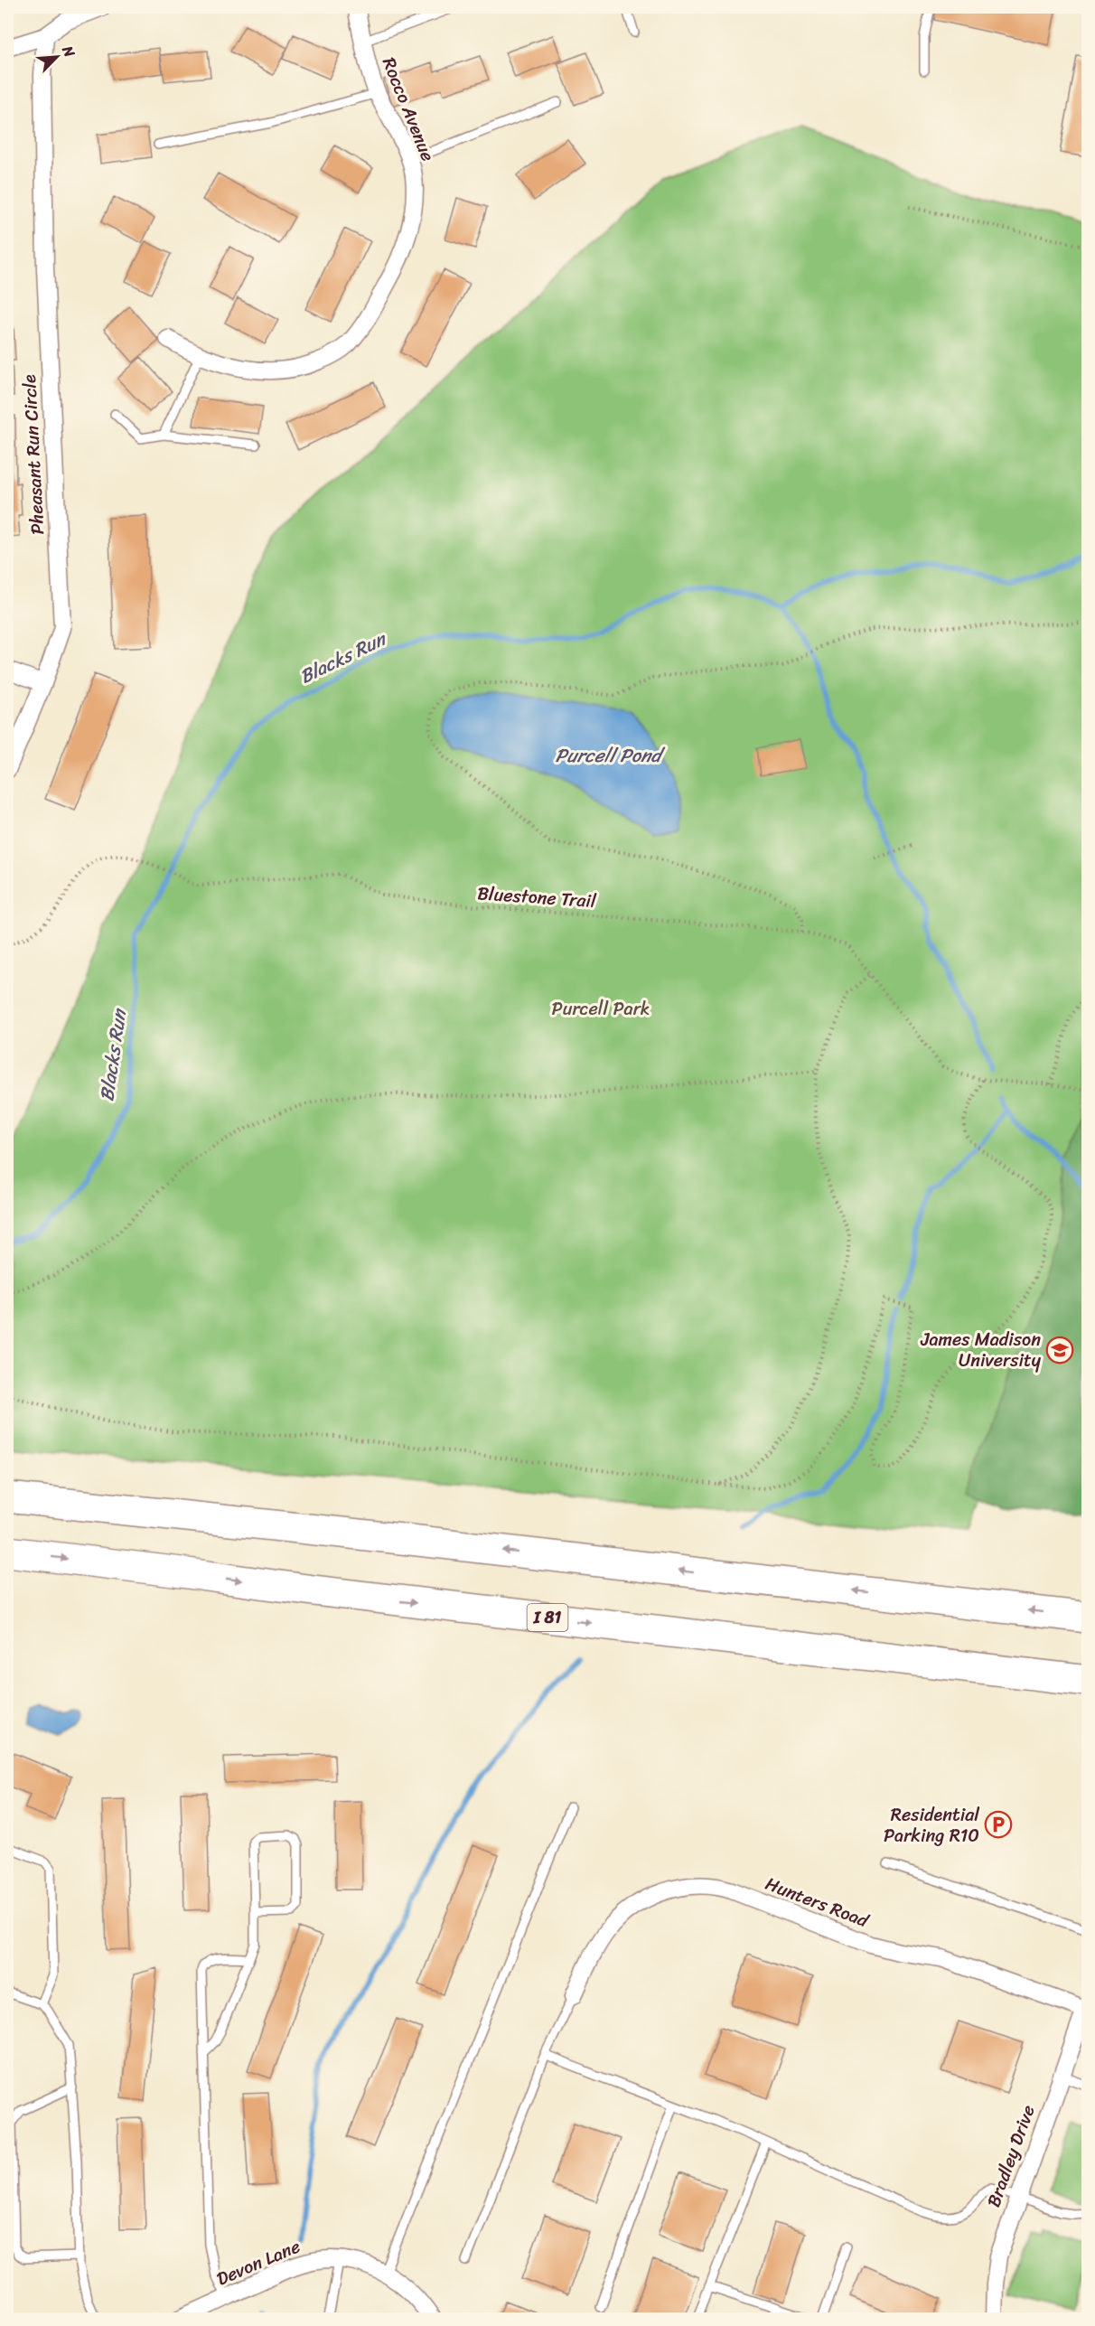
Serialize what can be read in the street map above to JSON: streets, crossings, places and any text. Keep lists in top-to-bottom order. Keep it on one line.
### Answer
{"streets":{"highway":["I 81"],"street":["Rocco Avenue","Pheasant Run Circle","Hunters Road","Bradley Drive","Devon Lane"],"path":["Bluestone Trail"]},"crossings":[["Hunters Road","Bradley Drive"]],"water":["Blacks Run","Purcell Pond"],"parks":["Purcell Park"],"places":{"school or university":["James Madison University"],"parking":["Residential Parking R10"]},"north":"top right"}
